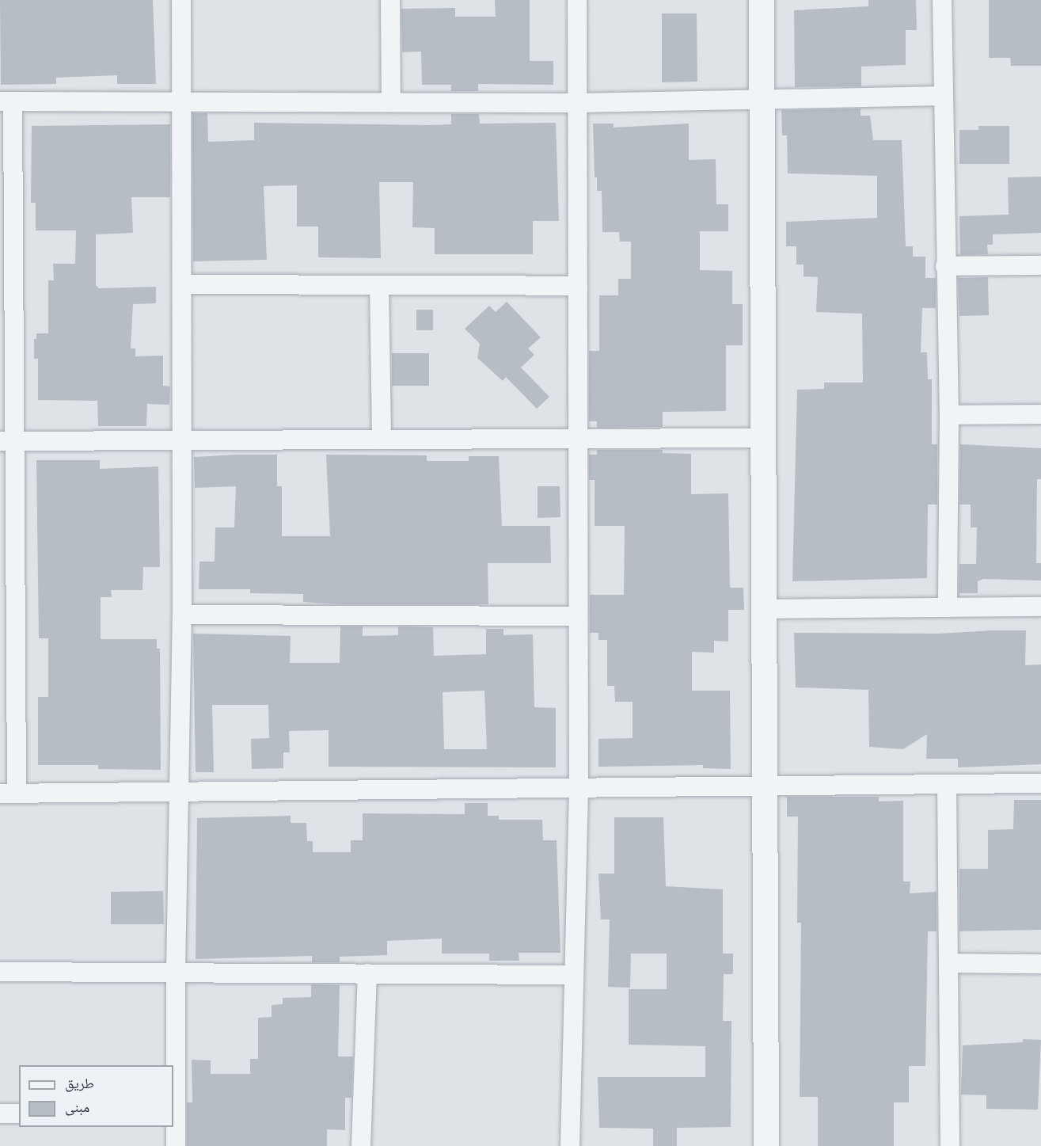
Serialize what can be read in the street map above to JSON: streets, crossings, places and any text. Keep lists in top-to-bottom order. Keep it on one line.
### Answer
{"legend":["طريق","مبنى"]}
